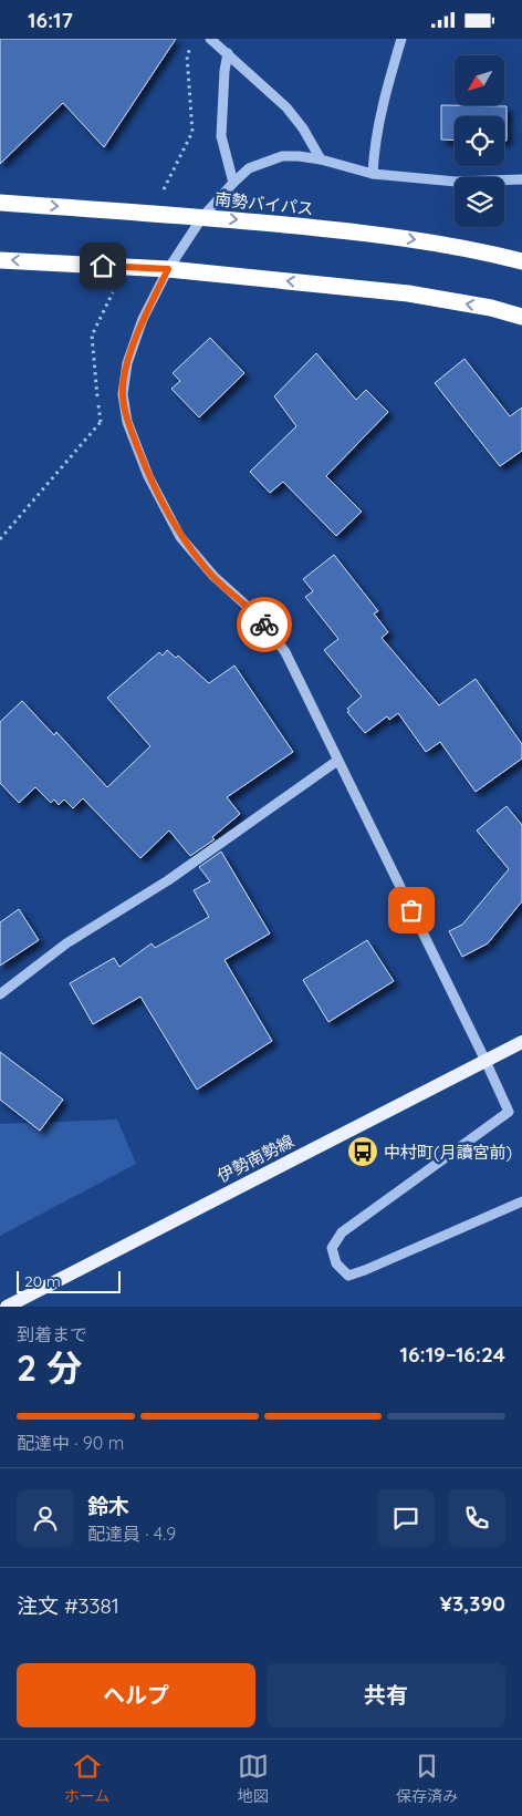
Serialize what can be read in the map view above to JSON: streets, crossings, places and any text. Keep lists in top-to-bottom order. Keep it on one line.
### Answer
{"streets":{"highway":["南勢バイパス"],"main road":["伊勢南勢線"]},"places":{"bus stop":["中村町(月讀宮前)"]},"scale_bar":"20 m","north":"bottom left","page":{"status":"16:17","scale":"20 m","heading":["2 分","到着まで","16:19–16:24"],"panel":["鈴木","配達員 · 4.9","注文 #3381","¥3,390"],"bar":"配達中 · 90 m","buttons":["ヘルプ","共有"],"tabs":["ホーム","地図","保存済み"]}}
